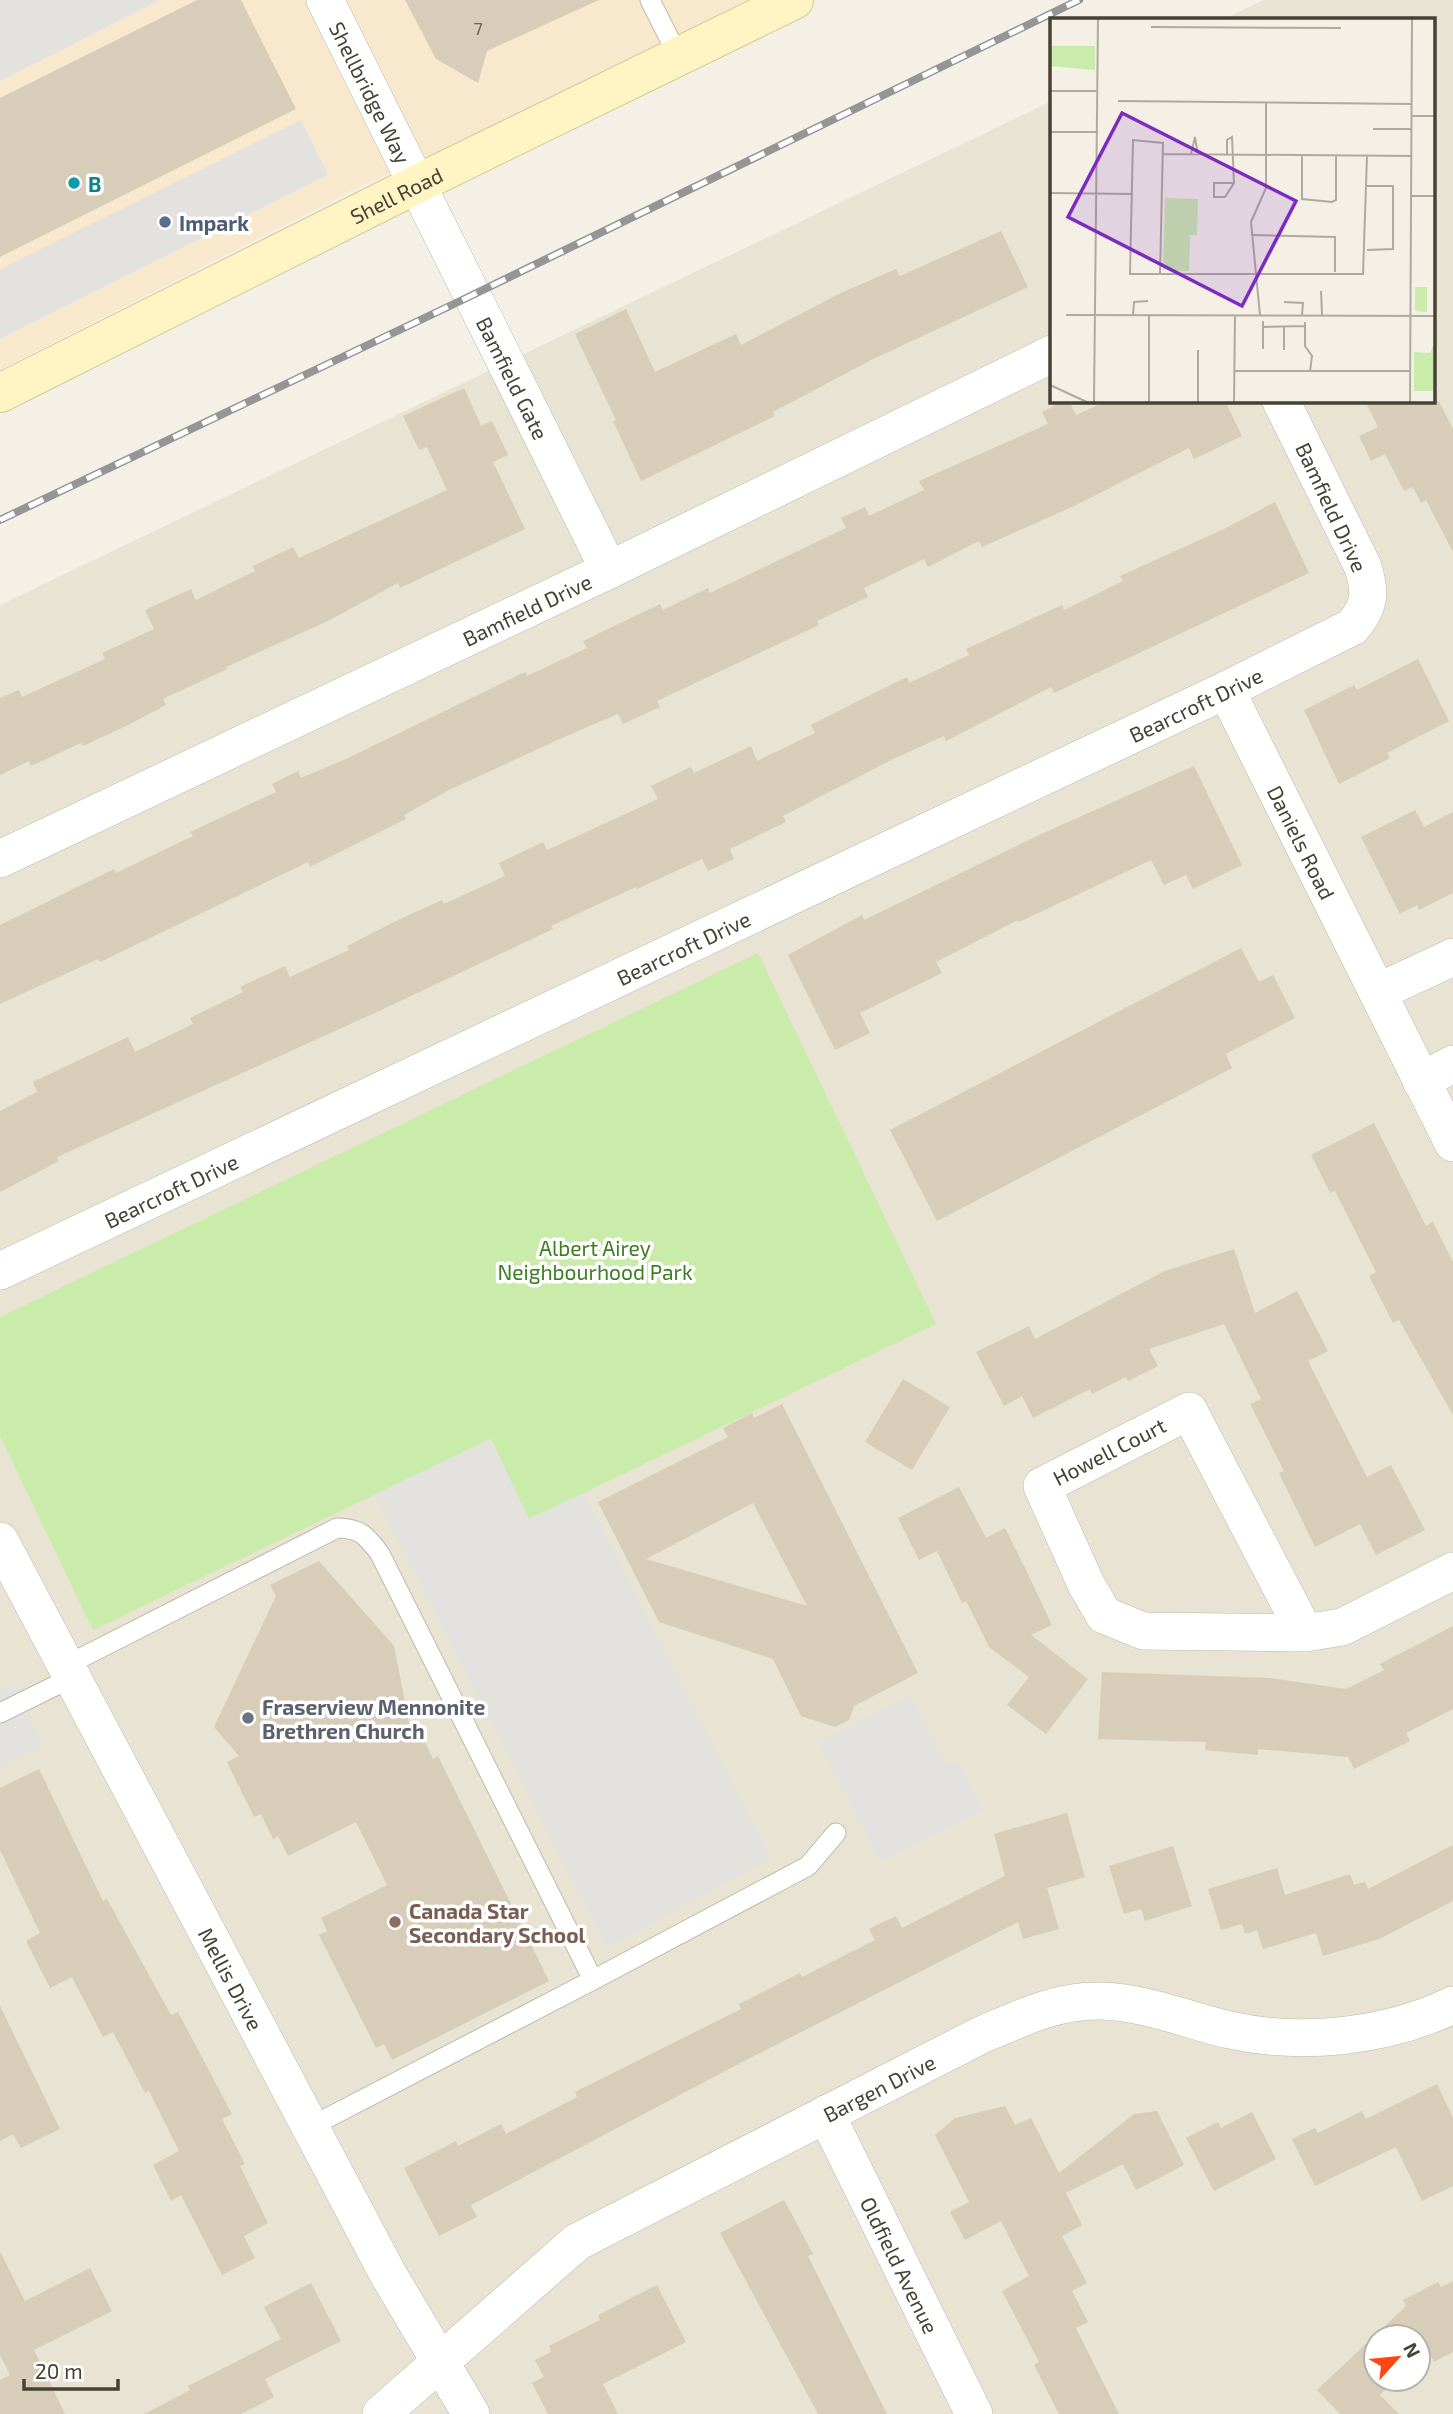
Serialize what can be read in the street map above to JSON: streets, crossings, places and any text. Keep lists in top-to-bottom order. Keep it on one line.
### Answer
{"streets":{"main road":["Shell Road"],"street":["Shellbridge Way","Bamfield Gate","Bamfield Drive","Bearcroft Drive","Daniels Road","Howell Court","Mellis Drive","Bargen Drive","Oldfield Avenue"]},"crossings":[["Shellbridge Way","Shell Road"],["Shellbridge Way","Bamfield Gate"],["Shell Road","Bamfield Gate"],["Bamfield Gate","Bamfield Drive"],["Bamfield Drive","Bearcroft Drive"],["Bearcroft Drive","Daniels Road"],["Mellis Drive","Bargen Drive"],["Bargen Drive","Oldfield Avenue"]],"parks":["Albert Airey Neighbourhood Park"],"places":["B","Impark","Fraserview Mennonite Brethren Church","Canada Star Secondary School"],"house_numbers":["7"],"scale_bar":"20 m","north":"top right"}
